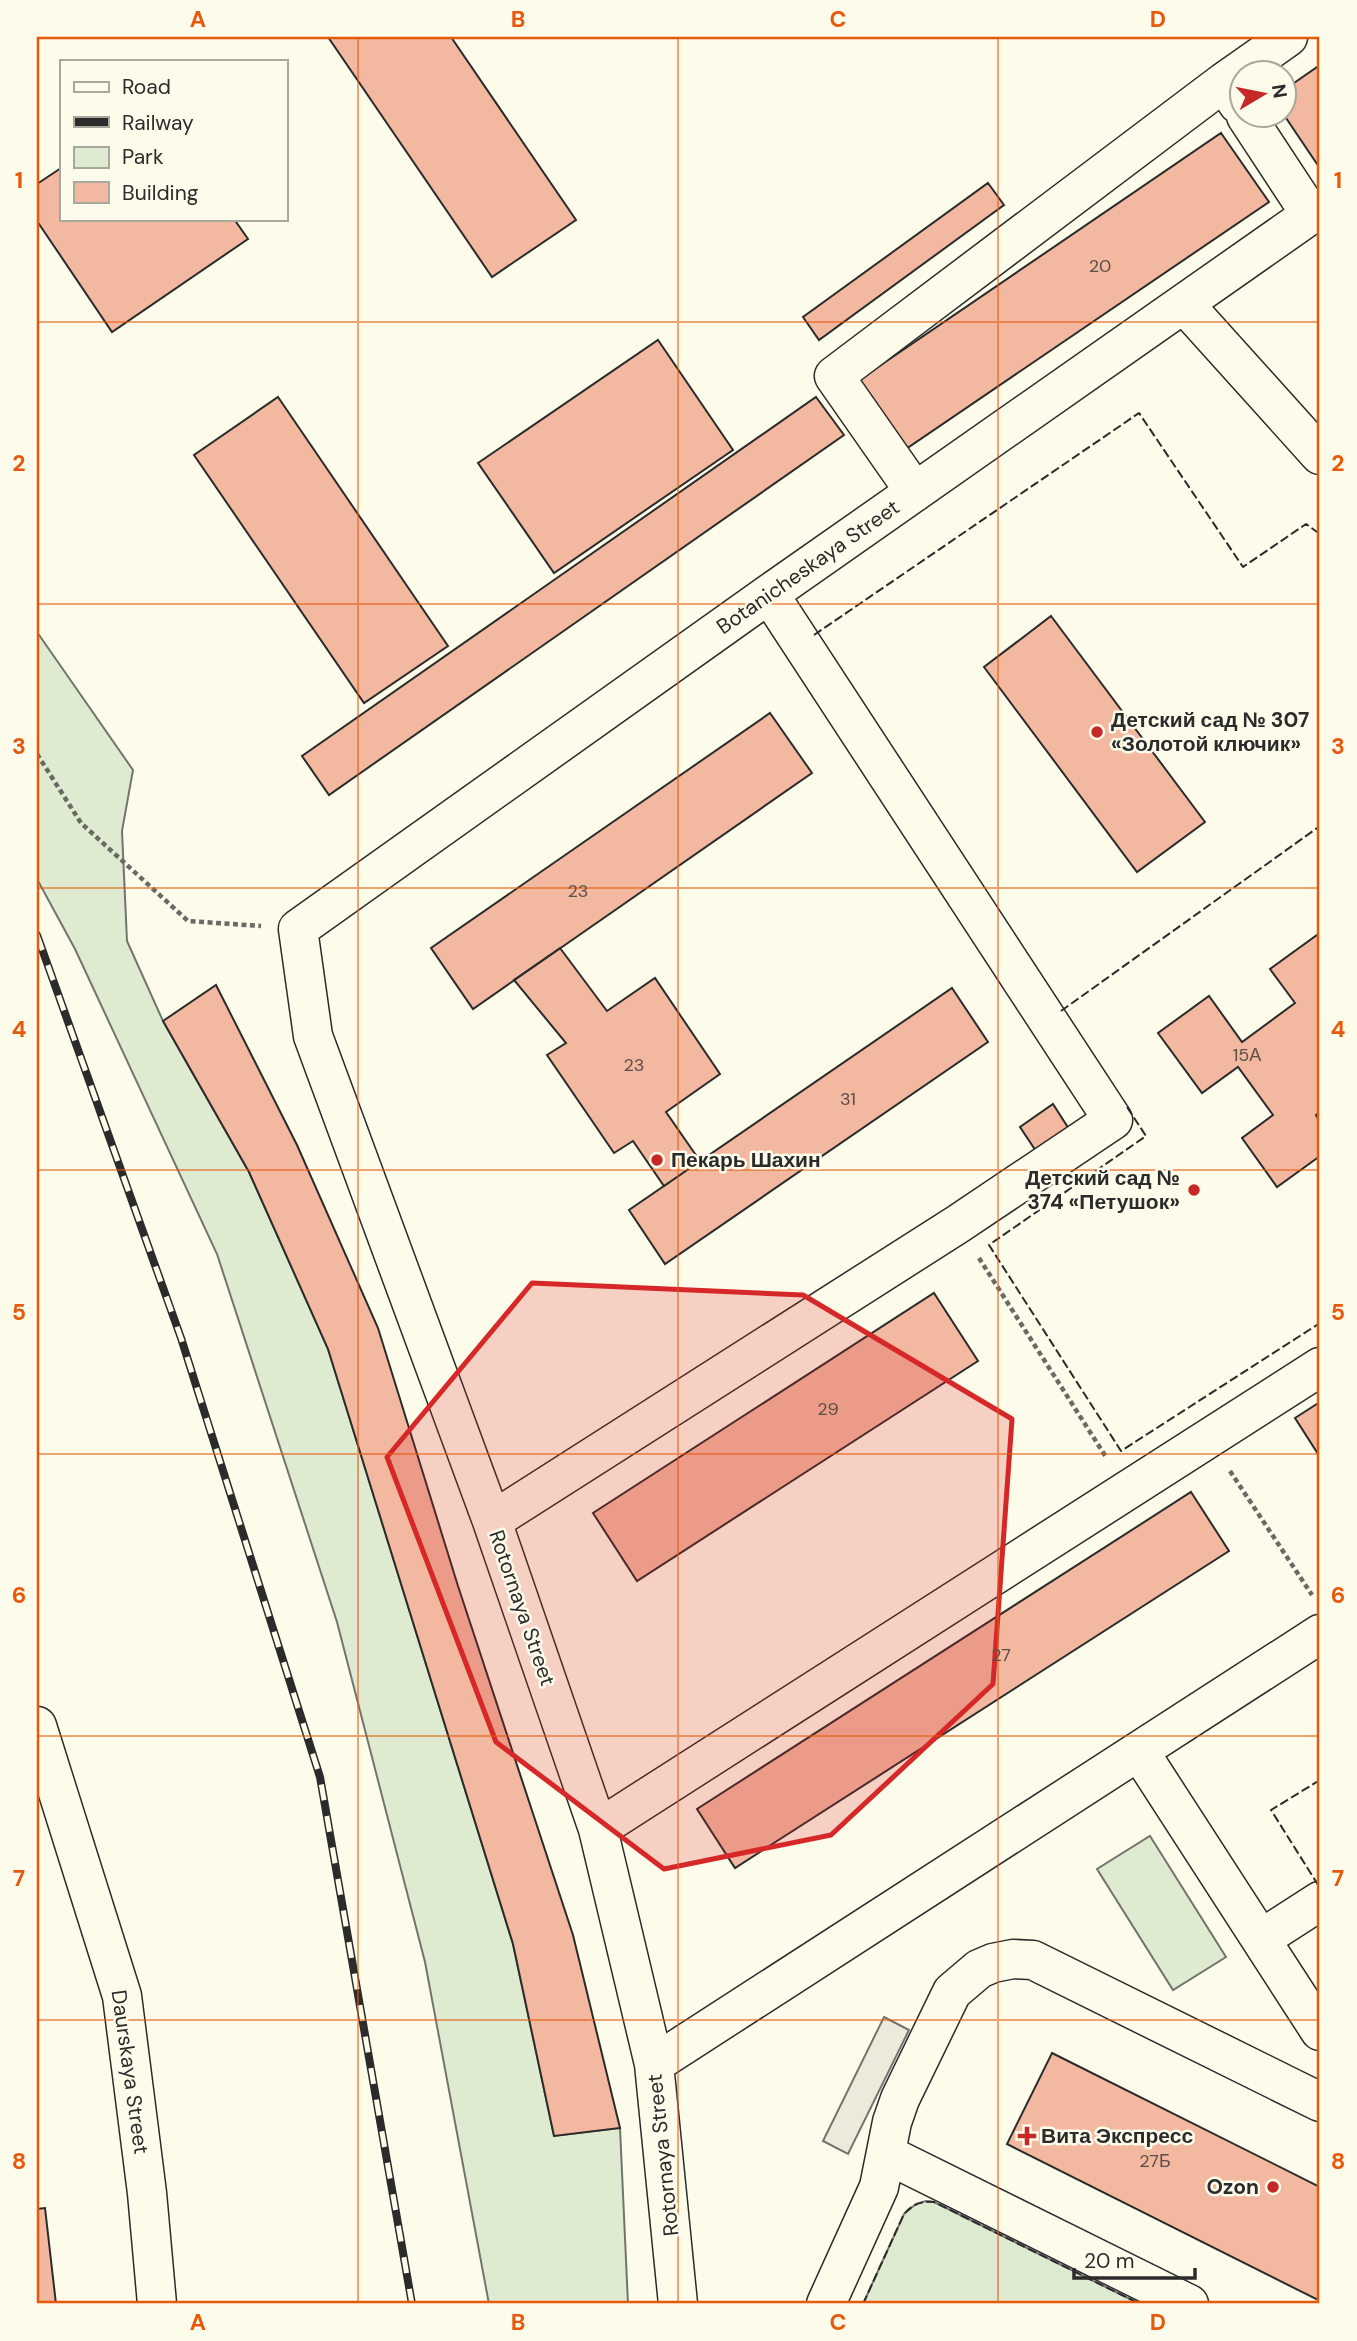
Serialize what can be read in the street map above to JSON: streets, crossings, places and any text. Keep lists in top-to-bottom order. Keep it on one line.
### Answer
{"streets":{"street":["Botanicheskaya Street","Rotornaya Street","Daurskaya Street"]},"crossings":[["Botanicheskaya Street","Rotornaya Street"]],"places":{"other":["Детский сад № 307 «Золотой ключик»","Пекарь Шахин","Детский сад № 374 «Петушок»","Ozon"],"health":["Вита Экспресс"]},"house_numbers":["20","23","15А","23","31","29","27","27Б"],"legend":["Road","Railway","Park","Building"],"scale_bar":"20 m","north":"right","grid":{"columns":["A","B","C","D"],"rows":["1","2","3","4","5","6","7","8"]}}
